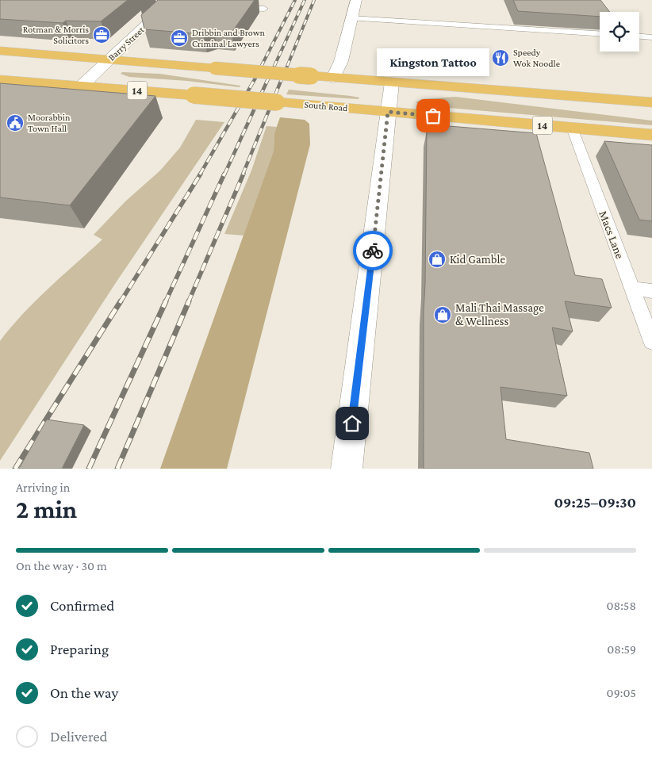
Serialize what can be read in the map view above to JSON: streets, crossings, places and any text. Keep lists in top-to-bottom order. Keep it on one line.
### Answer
{"streets":{"highway":["14","South Road"],"street":["Barry Street"],"lane":["Macs Lane"]},"crossings":[["Barry Street","South Road"],["South Road","Macs Lane"]],"places":{"office":["Rotman & Morris Solicitors","Dribbin and Brown Criminal Lawyers"],"restaurant":["Speedy Wok Noodle"],"other":["Kingston Tattoo"],"public building":["Moorabbin Town Hall"],"shop":["Kid Gamble","Mali Thai Massage & Wellness"]},"page":{"bubble":"Kingston Tattoo","heading":["2 min","Arriving in","09:25–09:30"],"bar":"On the way · 30 m","list":[["Confirmed","08:58"],["Preparing","08:59"],["On the way","09:05"],"Delivered"]}}
